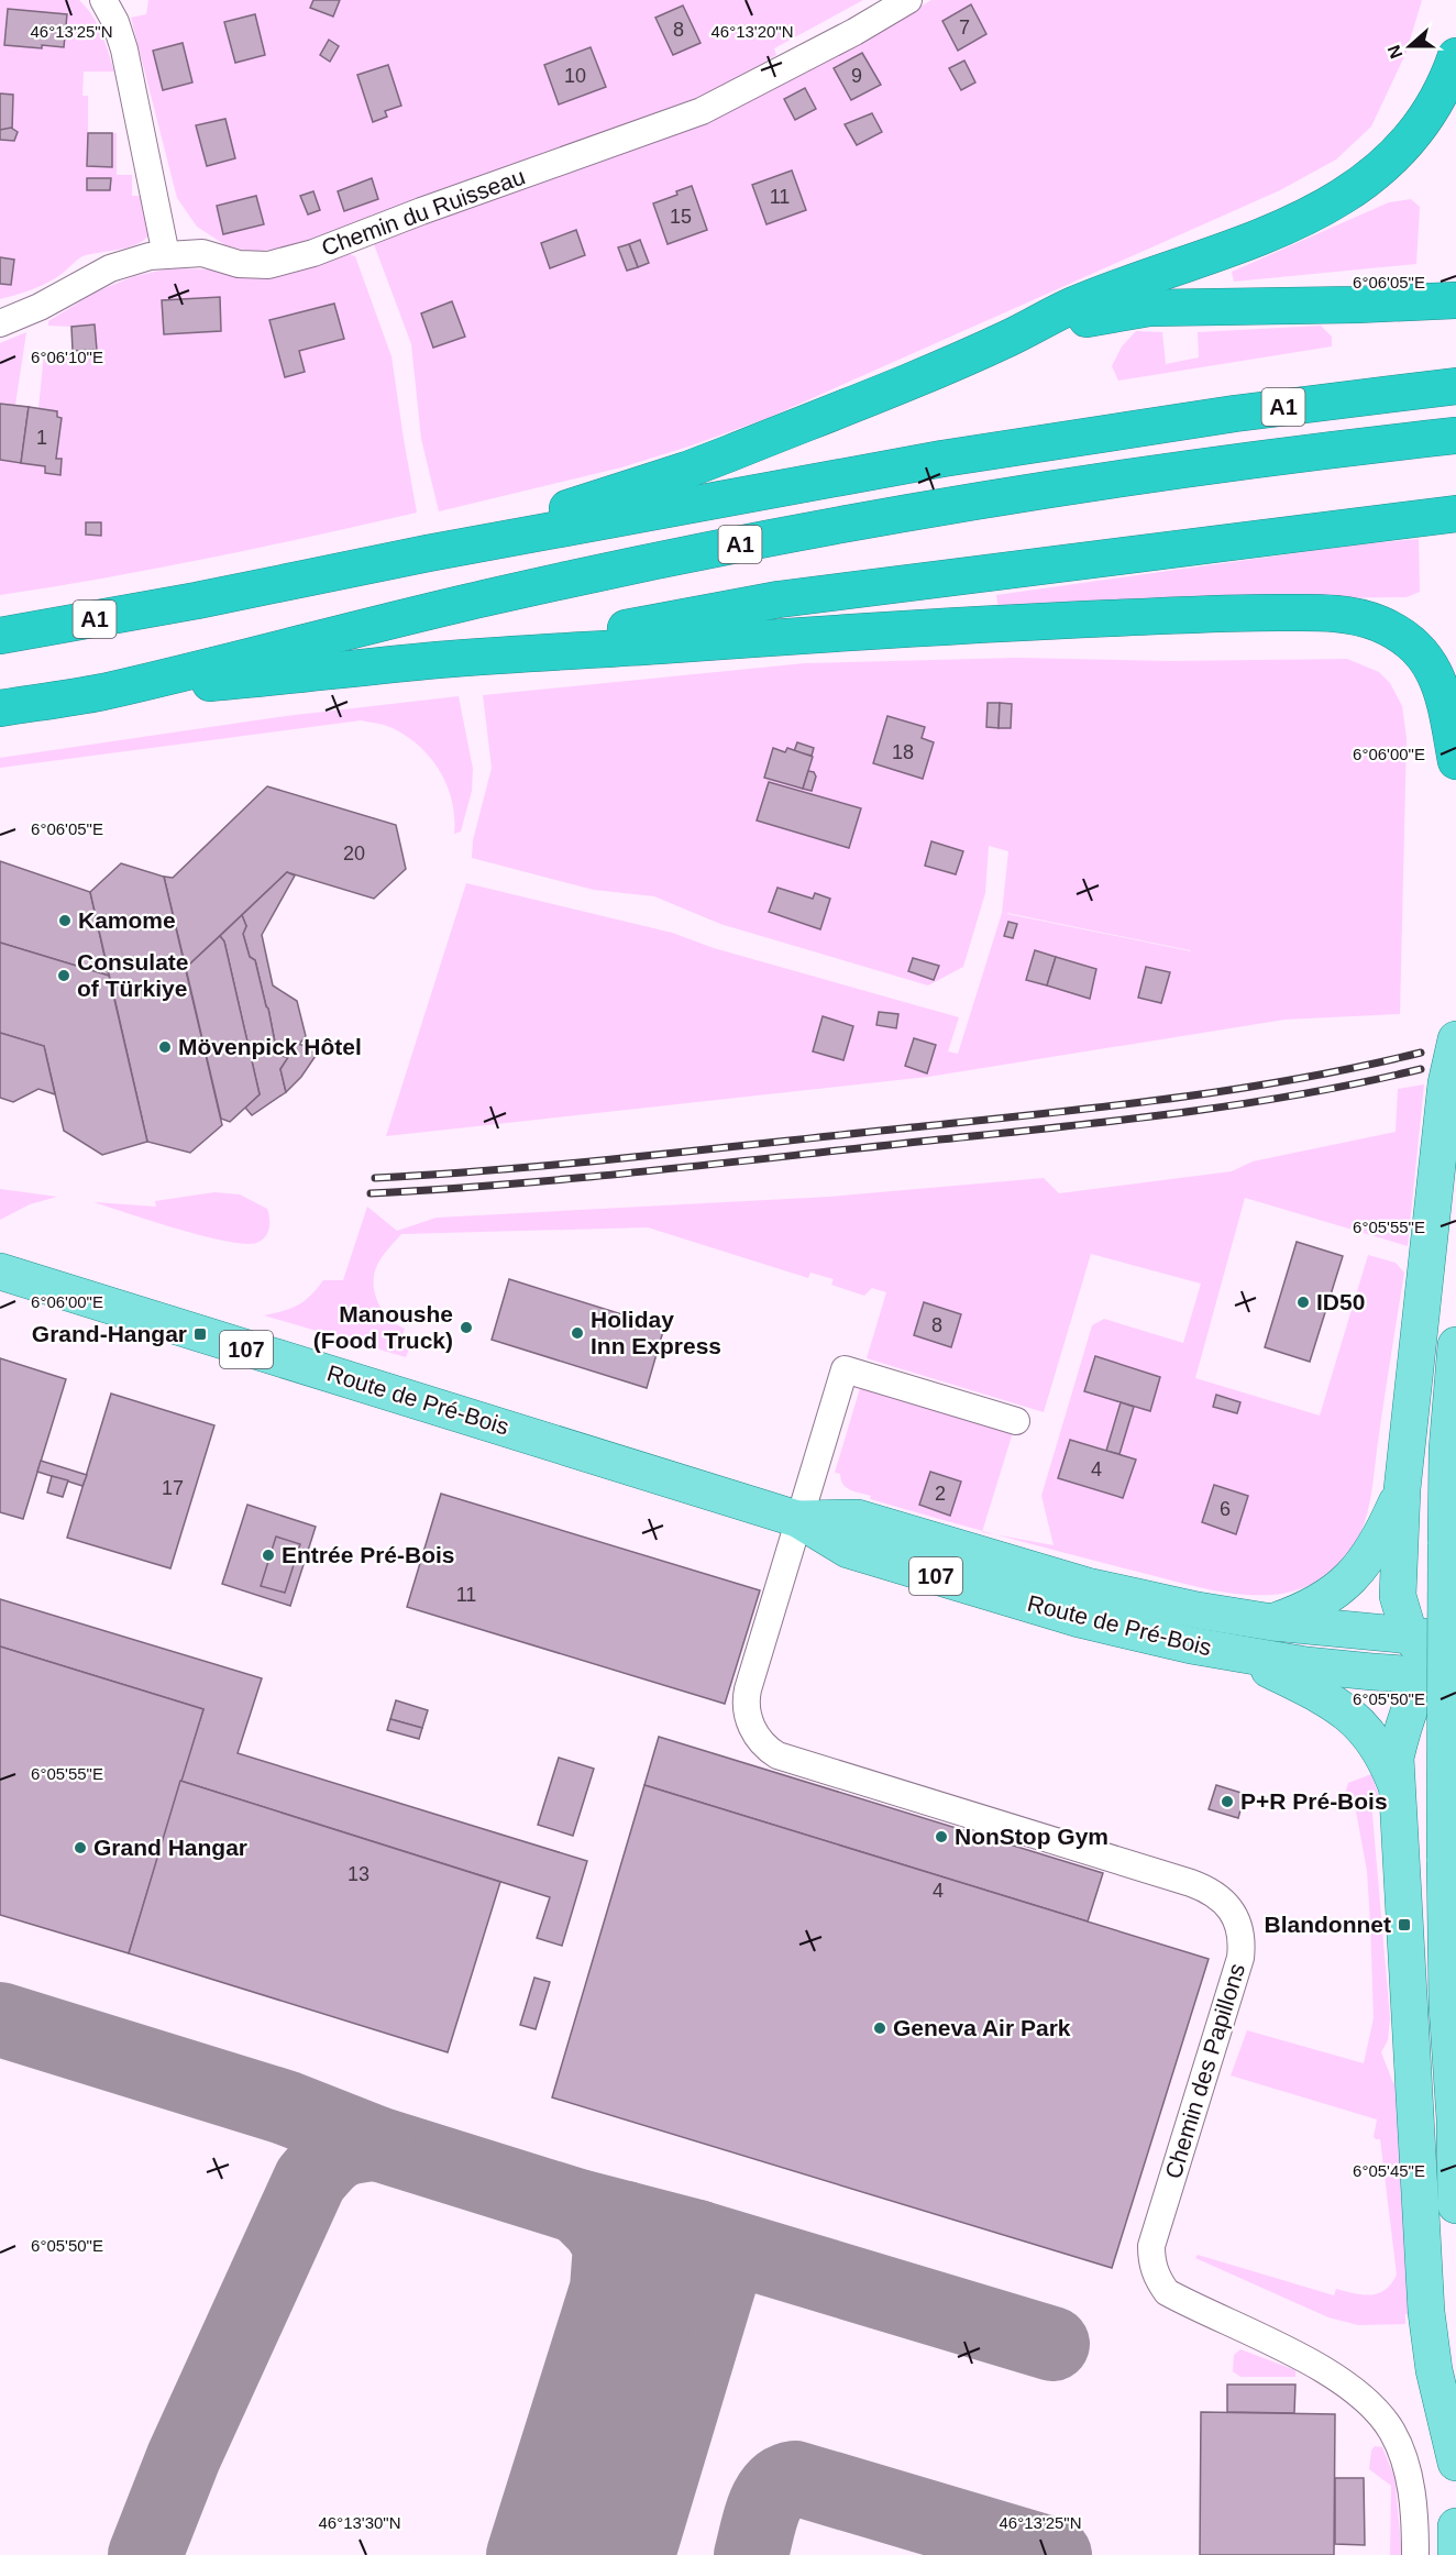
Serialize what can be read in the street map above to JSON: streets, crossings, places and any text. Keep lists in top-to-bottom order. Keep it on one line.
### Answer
{"streets":{"highway":["A1"],"main road":["107","Route de Pré-Bois"],"street":["Chemin du Ruisseau","Chemin des Papillons"]},"crossings":[["Route de Pré-Bois","Chemin des Papillons"]],"places":{"other":["Kamome","Consulate of Türkiye","Mövenpick Hôtel","ID50","Manoushe (Food Truck)","Holiday Inn Express","Entrée Pré-Bois","P+R Pré-Bois","NonStop Gym","Grand Hangar","Geneva Air Park"],"transit":["Grand-Hangar","Blandonnet"]},"house_numbers":["7","8","10","9","11","15","1","18","20","8","4","17","2","6","11","13","4"],"north":"left","coordinates":["46°13'25\"N","46°13'20\"N","6°06'05\"E","6°06'10\"E","6°06'00\"E","6°05'55\"E","6°05'50\"E","6°05'45\"E","46°13'30\"N"]}
